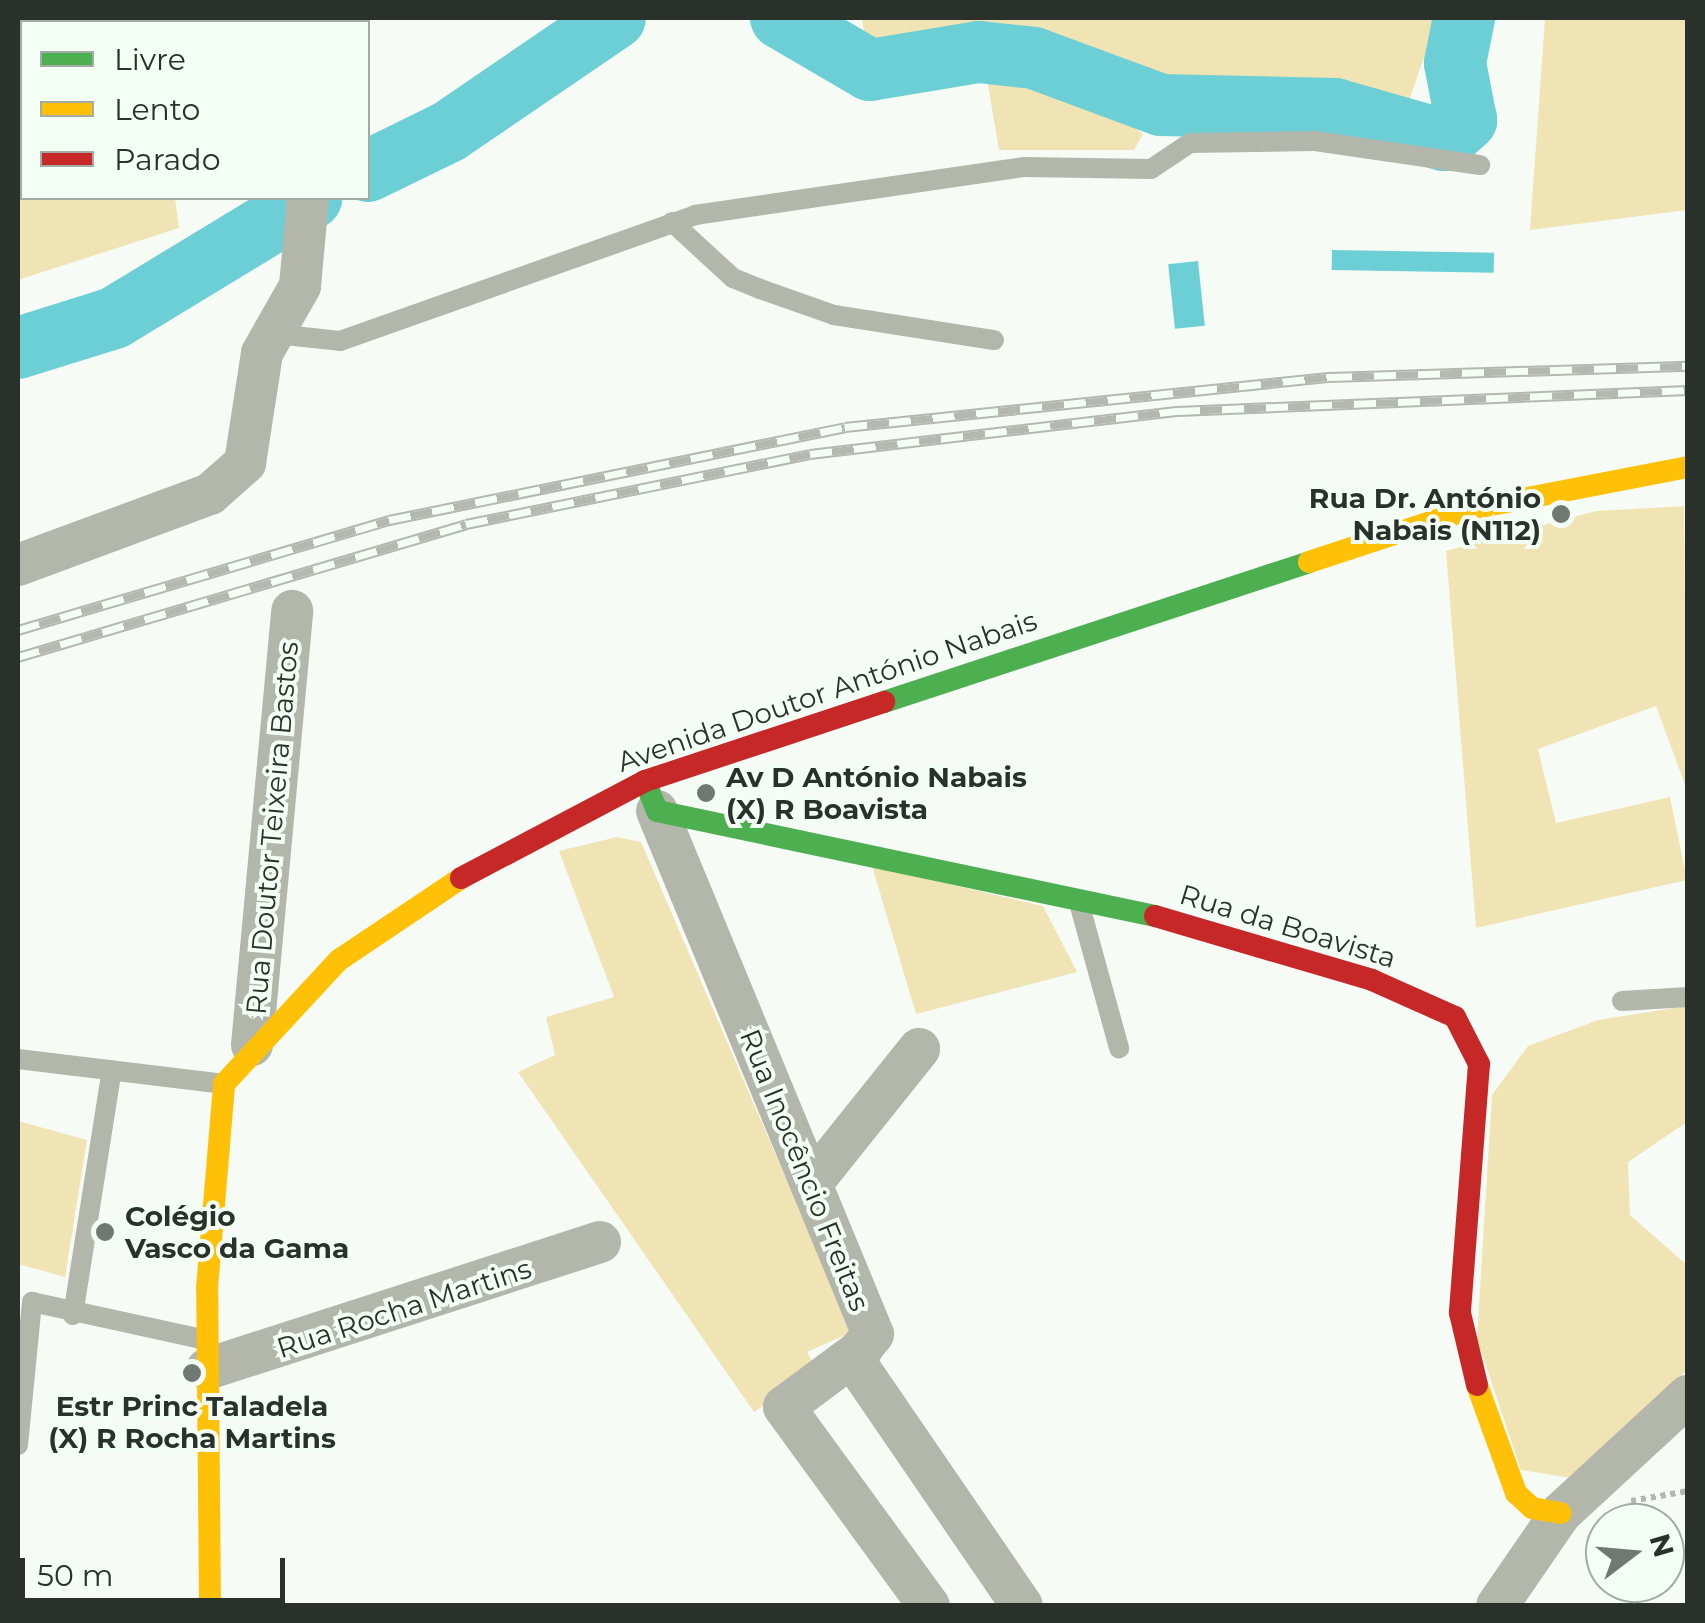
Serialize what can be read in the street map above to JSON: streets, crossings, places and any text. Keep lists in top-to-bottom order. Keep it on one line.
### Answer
{"streets":{"main road":["Avenida Doutor António Nabais","Rua da Boavista"],"street":["Rua Doutor Teixeira Bastos","Rua Inocêncio Freitas","Rua Rocha Martins"]},"crossings":[["Avenida Doutor António Nabais","Rua Doutor Teixeira Bastos"],["Avenida Doutor António Nabais","Rua da Boavista"],["Avenida Doutor António Nabais","Rua Inocêncio Freitas"],["Rua da Boavista","Rua Inocêncio Freitas"]],"places":["Rua Dr. António Nabais (N112)","Av D António Nabais (X) R Boavista","Colégio Vasco da Gama","Estr Princ Taladela (X) R Rocha Martins"],"legend":["Livre","Lento","Parado"],"scale_bar":"50 m","north":"right"}
